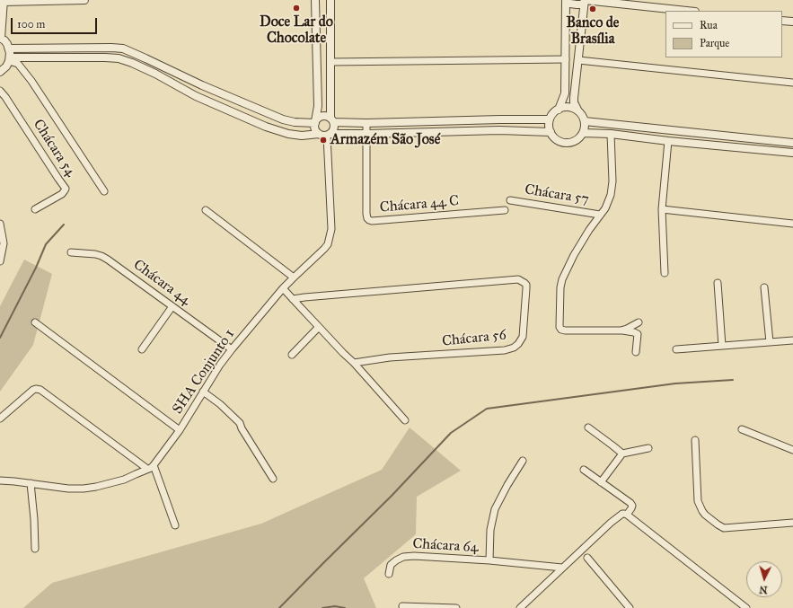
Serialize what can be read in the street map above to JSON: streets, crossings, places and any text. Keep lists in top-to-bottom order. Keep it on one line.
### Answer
{"streets":{"street":["Chácara 54","Chácara 57","Chácara 44 C","Chácara 44","Chácara 56","SHA Conjunto 1","Chácara 64"]},"crossings":[["Chácara 44","SHA Conjunto 1"]],"places":["Doce Lar do Chocolate","Banco de Brasília","Armazém São José"],"legend":["Rua","Parque"],"scale_bar":"100 m","north":"bottom"}
